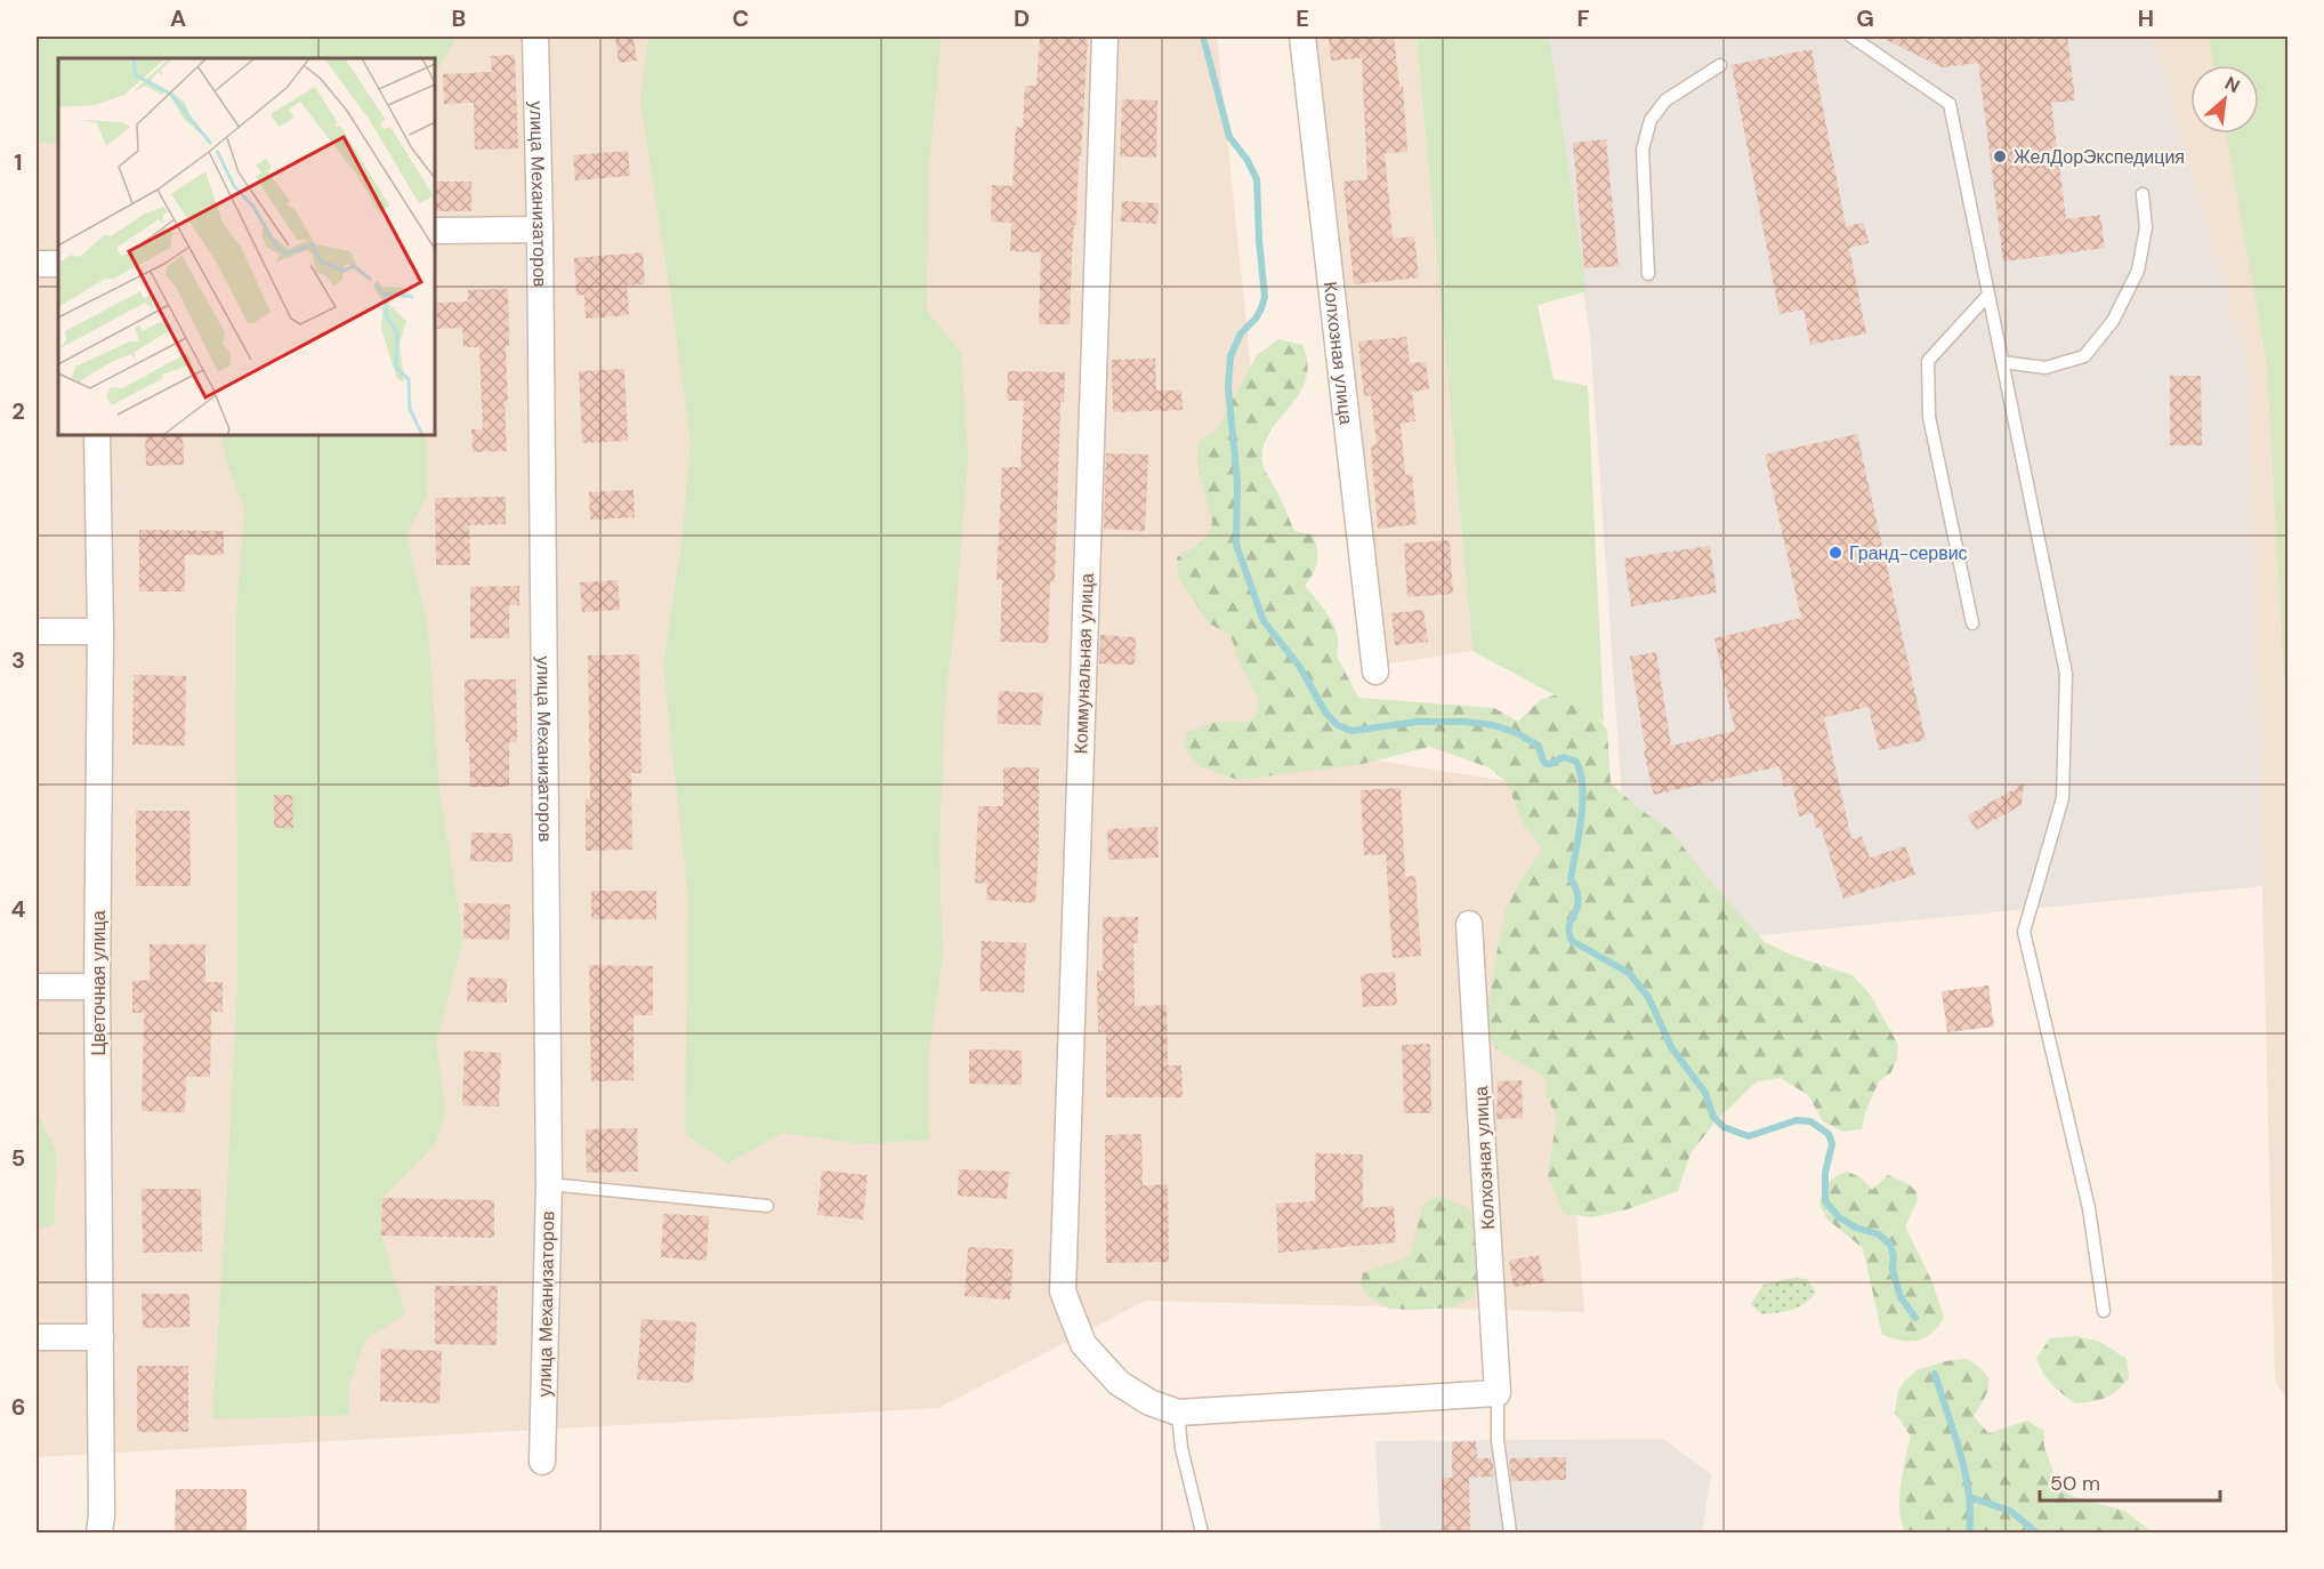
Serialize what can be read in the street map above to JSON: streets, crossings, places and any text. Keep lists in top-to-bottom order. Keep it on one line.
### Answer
{"streets":{"street":["улица Механизаторов","Колхозная улица","Коммунальная улица","Цветочная улица"]},"places":["ЖелДорЭкспедиция","Гранд-сервис"],"scale_bar":"50 m","north":"top right","grid":{"columns":["A","B","C","D","E","F","G","H"],"rows":["1","2","3","4","5","6"]}}
